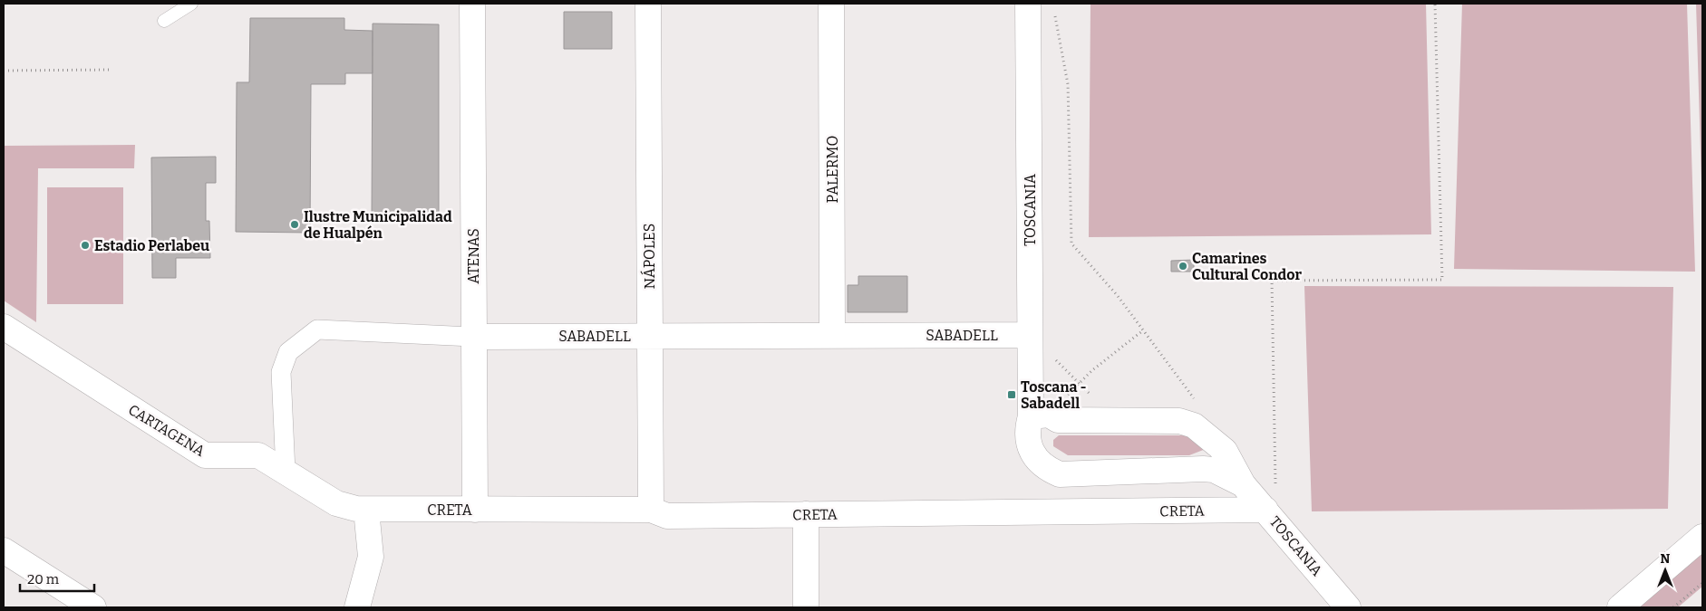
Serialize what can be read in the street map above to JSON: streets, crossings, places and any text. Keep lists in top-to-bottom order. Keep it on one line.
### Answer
{"streets":{"street":["PALERMO","TOSCANIA","ATENAS","NÁPOLES","SABADELL","CARTAGENA","CRETA"]},"crossings":[["PALERMO","SABADELL"],["TOSCANIA","SABADELL"],["TOSCANIA","CRETA"],["ATENAS","SABADELL"],["ATENAS","CRETA"],["NÁPOLES","SABADELL"],["NÁPOLES","CRETA"],["SABADELL","CARTAGENA"],["CARTAGENA","CRETA"]],"places":{"other":["Ilustre Municipalidad de Hualpén","Estadio Perlabeu","Camarines Cultural Condor"],"transit":["Toscana - Sabadell"]},"scale_bar":"20 m","north":"top"}
